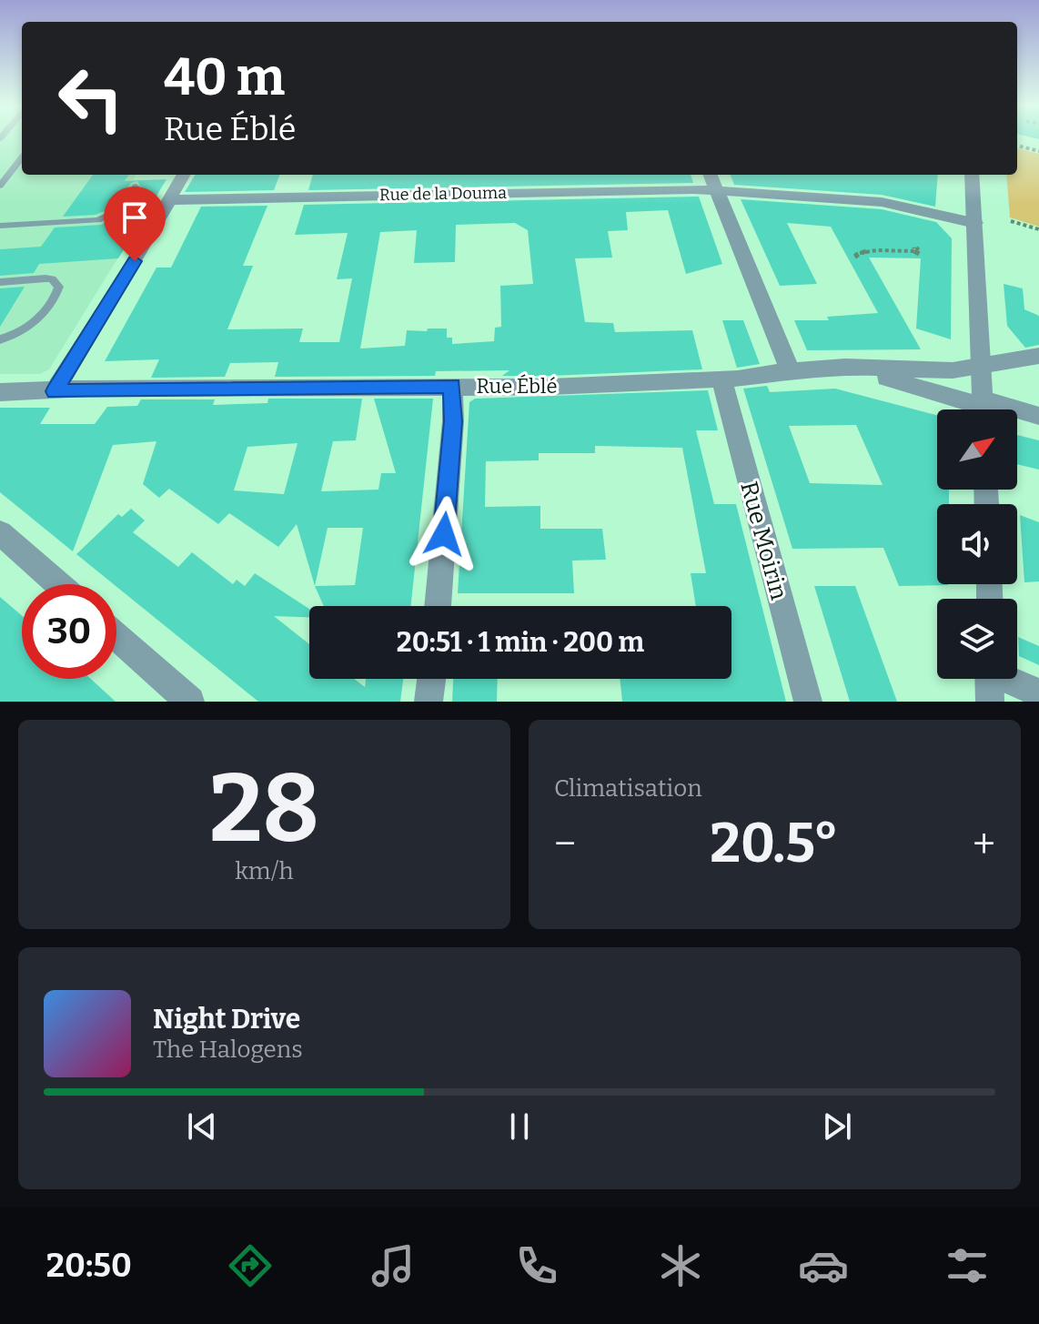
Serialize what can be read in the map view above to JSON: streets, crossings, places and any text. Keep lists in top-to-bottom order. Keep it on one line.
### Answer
{"streets":{"street":["Rue de la Douma","Rue Éblé","Rue Moirin"]},"crossings":[["Rue Éblé","Rue Moirin"]],"north":"top right","page":{"turn":["40 m","Rue Éblé"],"limit":"30","trip":"20:51 · 1 min · 200 m","tile":[["28","km/h"],"Climatisation"],"heat":["−","20.5°","+"],"song":["Night Drive","The Halogens"],"tabs":"20:50"}}
